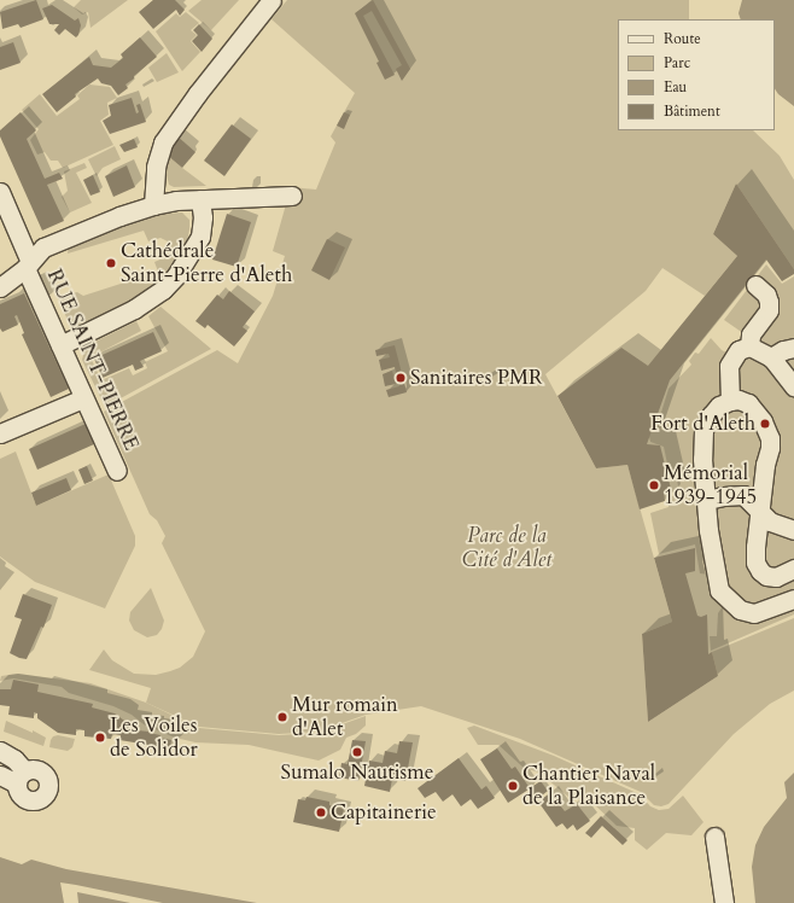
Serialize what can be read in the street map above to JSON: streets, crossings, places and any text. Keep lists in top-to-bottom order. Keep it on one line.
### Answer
{"streets":{"street":["RUE SAINT-PIERRE"]},"parks":["Parc de la Cité d'Alet"],"places":["Cathédrale Saint-Pierre d'Aleth","Sanitaires PMR","Fort d'Aleth","Mémorial 1939-1945","Mur romain d'Alet","Les Voiles de Solidor","Sumalo Nautisme","Chantier Naval de la Plaisance","Capitainerie"],"legend":["Route","Parc","Eau","Bâtiment"]}
